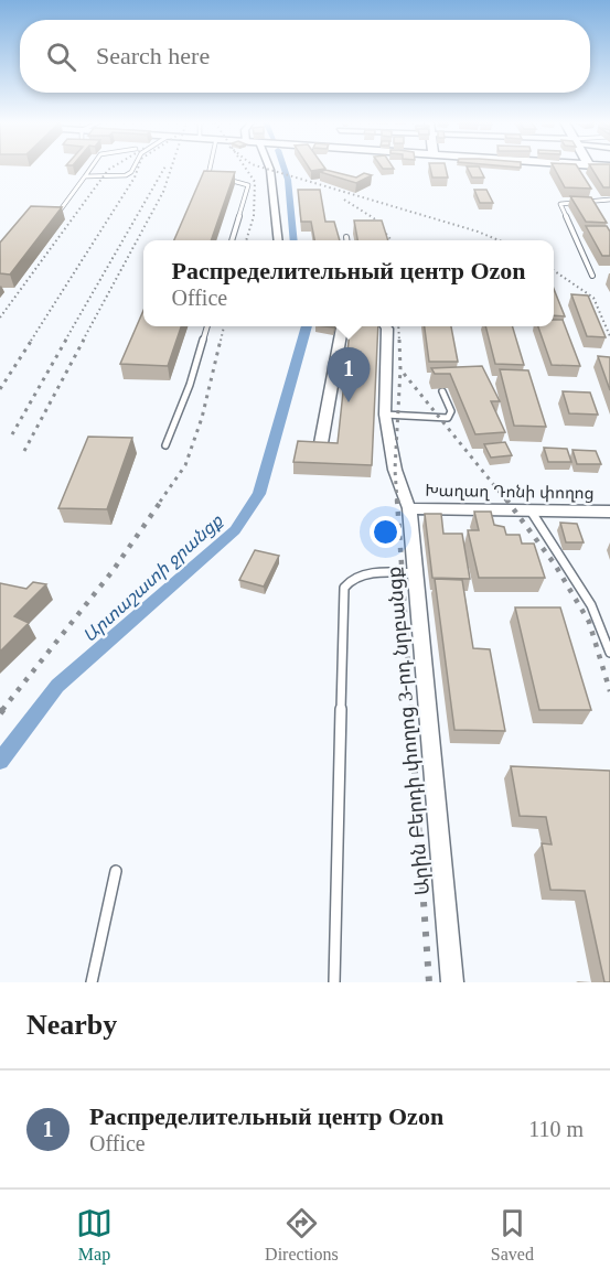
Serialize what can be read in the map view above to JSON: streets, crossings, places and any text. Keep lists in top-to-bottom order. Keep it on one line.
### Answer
{"streets":{"street":["Խաղաղ Դոնի փողոց","Արին Բերդի փողոց 3-րդ նրբանցք"]},"crossings":[["Խաղաղ Դոնի փողոց","Արին Բերդի փողոց 3-րդ նրբանցք"]],"water":["Արտաշատի ջրանցք"],"page":{"search":"Search here","popup":["Распределительный центр Ozon","Office"],"pins":"1","heading":"Nearby","list":[{"mark":"1","name":"Распределительный центр Ozon","note":"Office","value":"110 m"}],"nav":["Map","Directions","Saved"]}}
